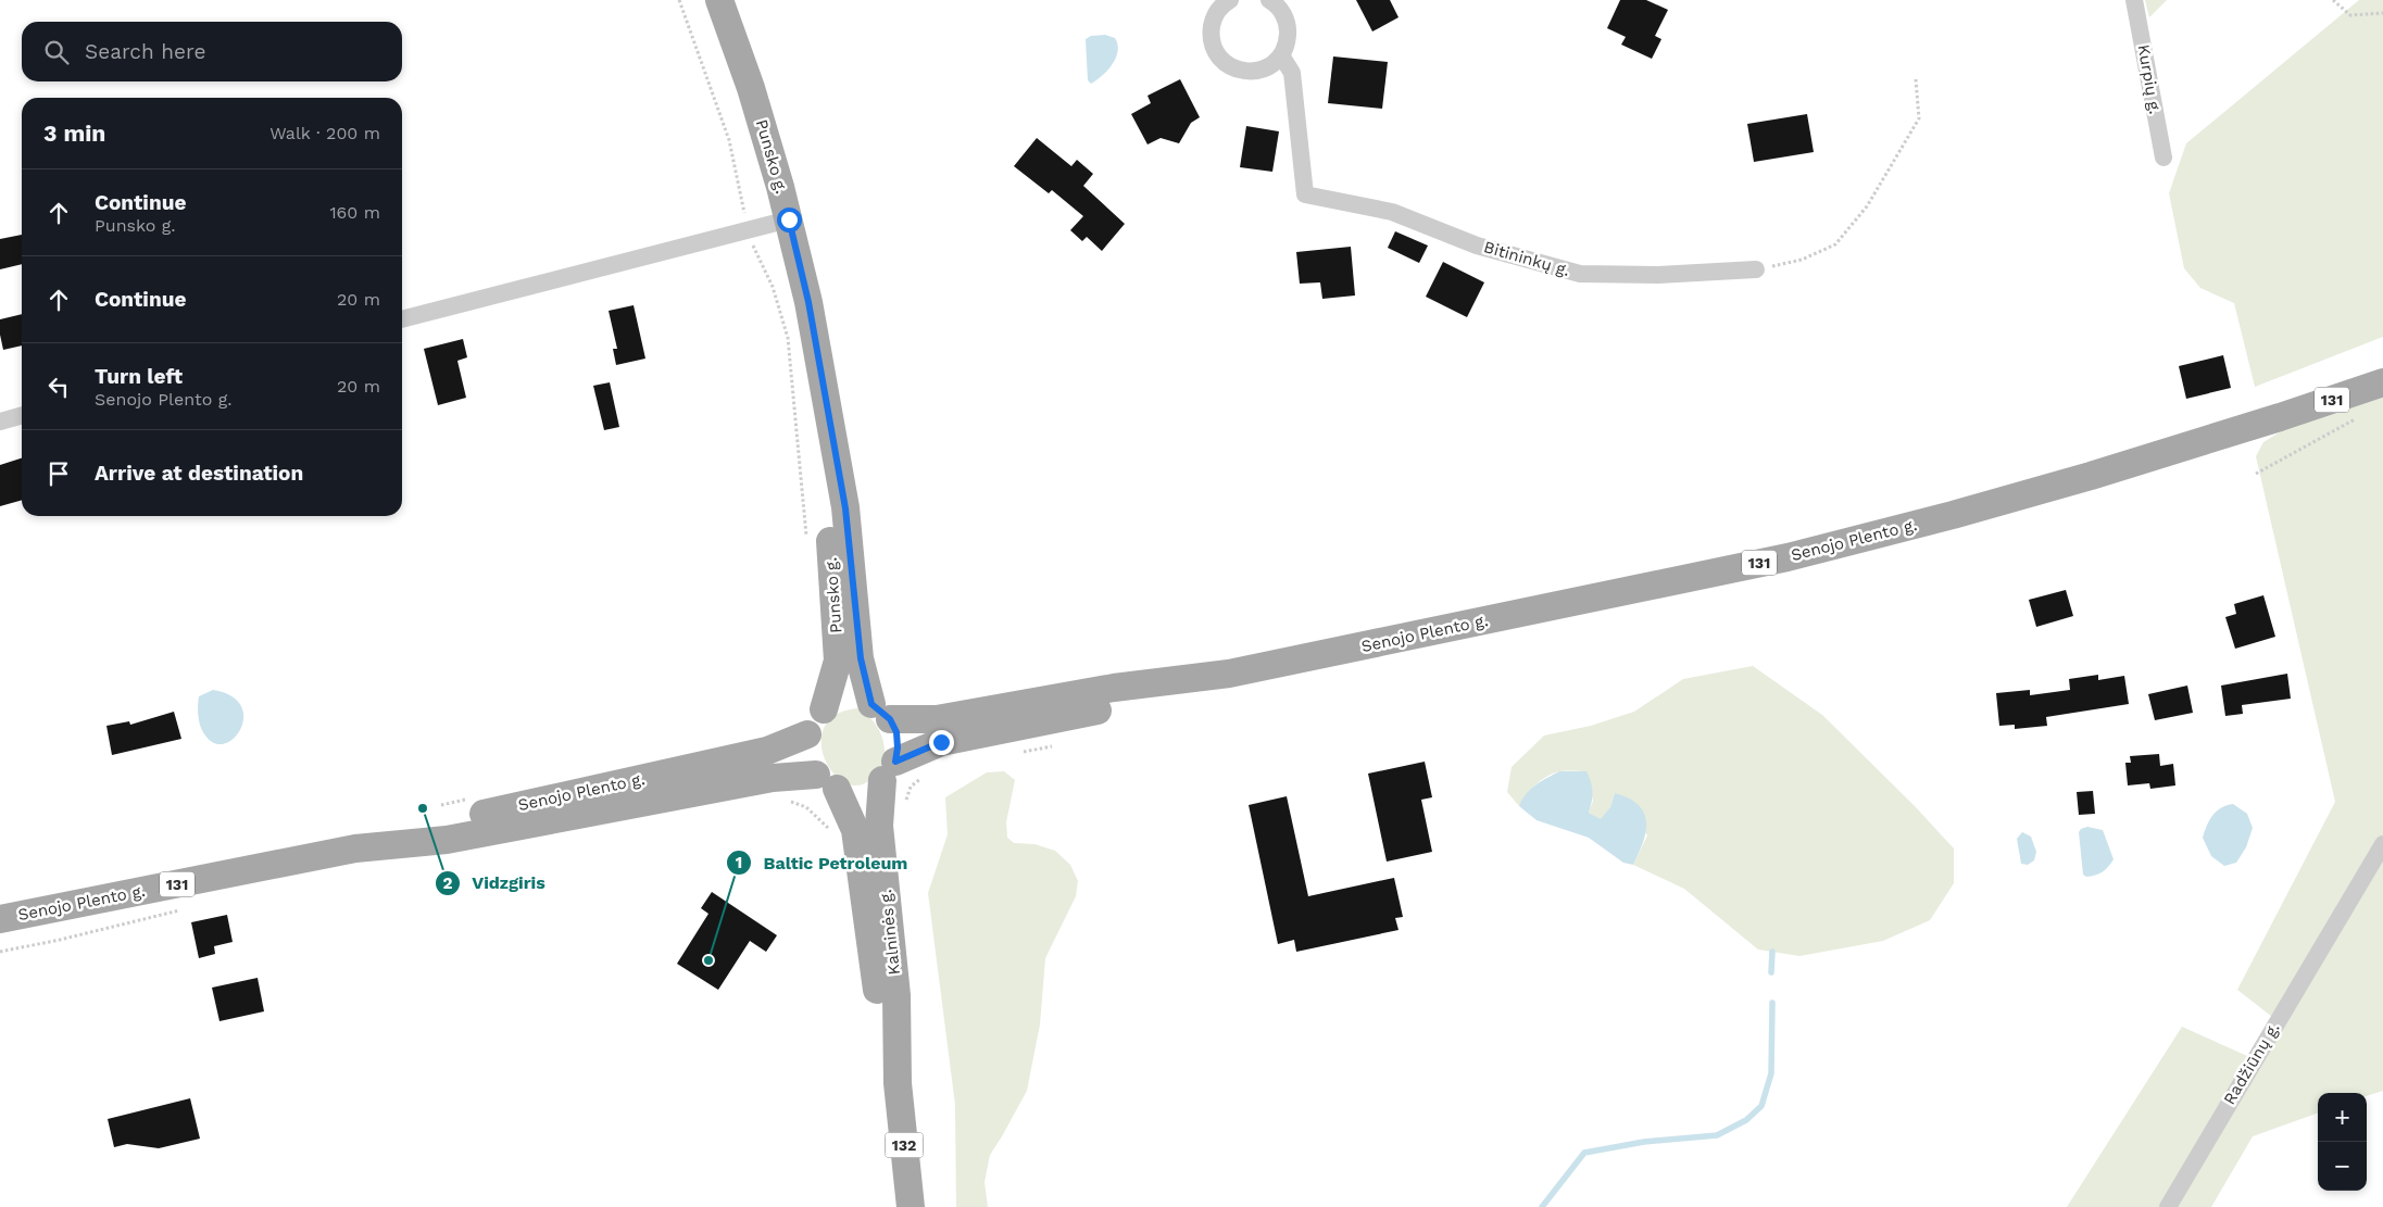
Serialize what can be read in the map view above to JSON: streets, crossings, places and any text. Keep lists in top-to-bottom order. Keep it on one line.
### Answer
{"streets":{"main road":["Punsko g.","131","Senojo Plento g.","Kalninės g.","132"],"street":["Kurpių g.","Bitininkų g.","Radžiūnų g."]},"crossings":[["Punsko g.","Senojo Plento g."],["Punsko g.","Kalninės g."],["Senojo Plento g.","Kalninės g."]],"places":["Vidzgiris","Baltic Petroleum"],"page":{"search":"Search here","heading":["3 min","Walk · 200 m"],"list":[["Continue","Punsko g.","160 m"],["Continue","20 m"],["Turn left","Senojo Plento g.","20 m"],"Arrive at destination"],"map_buttons":["+","−"]}}
